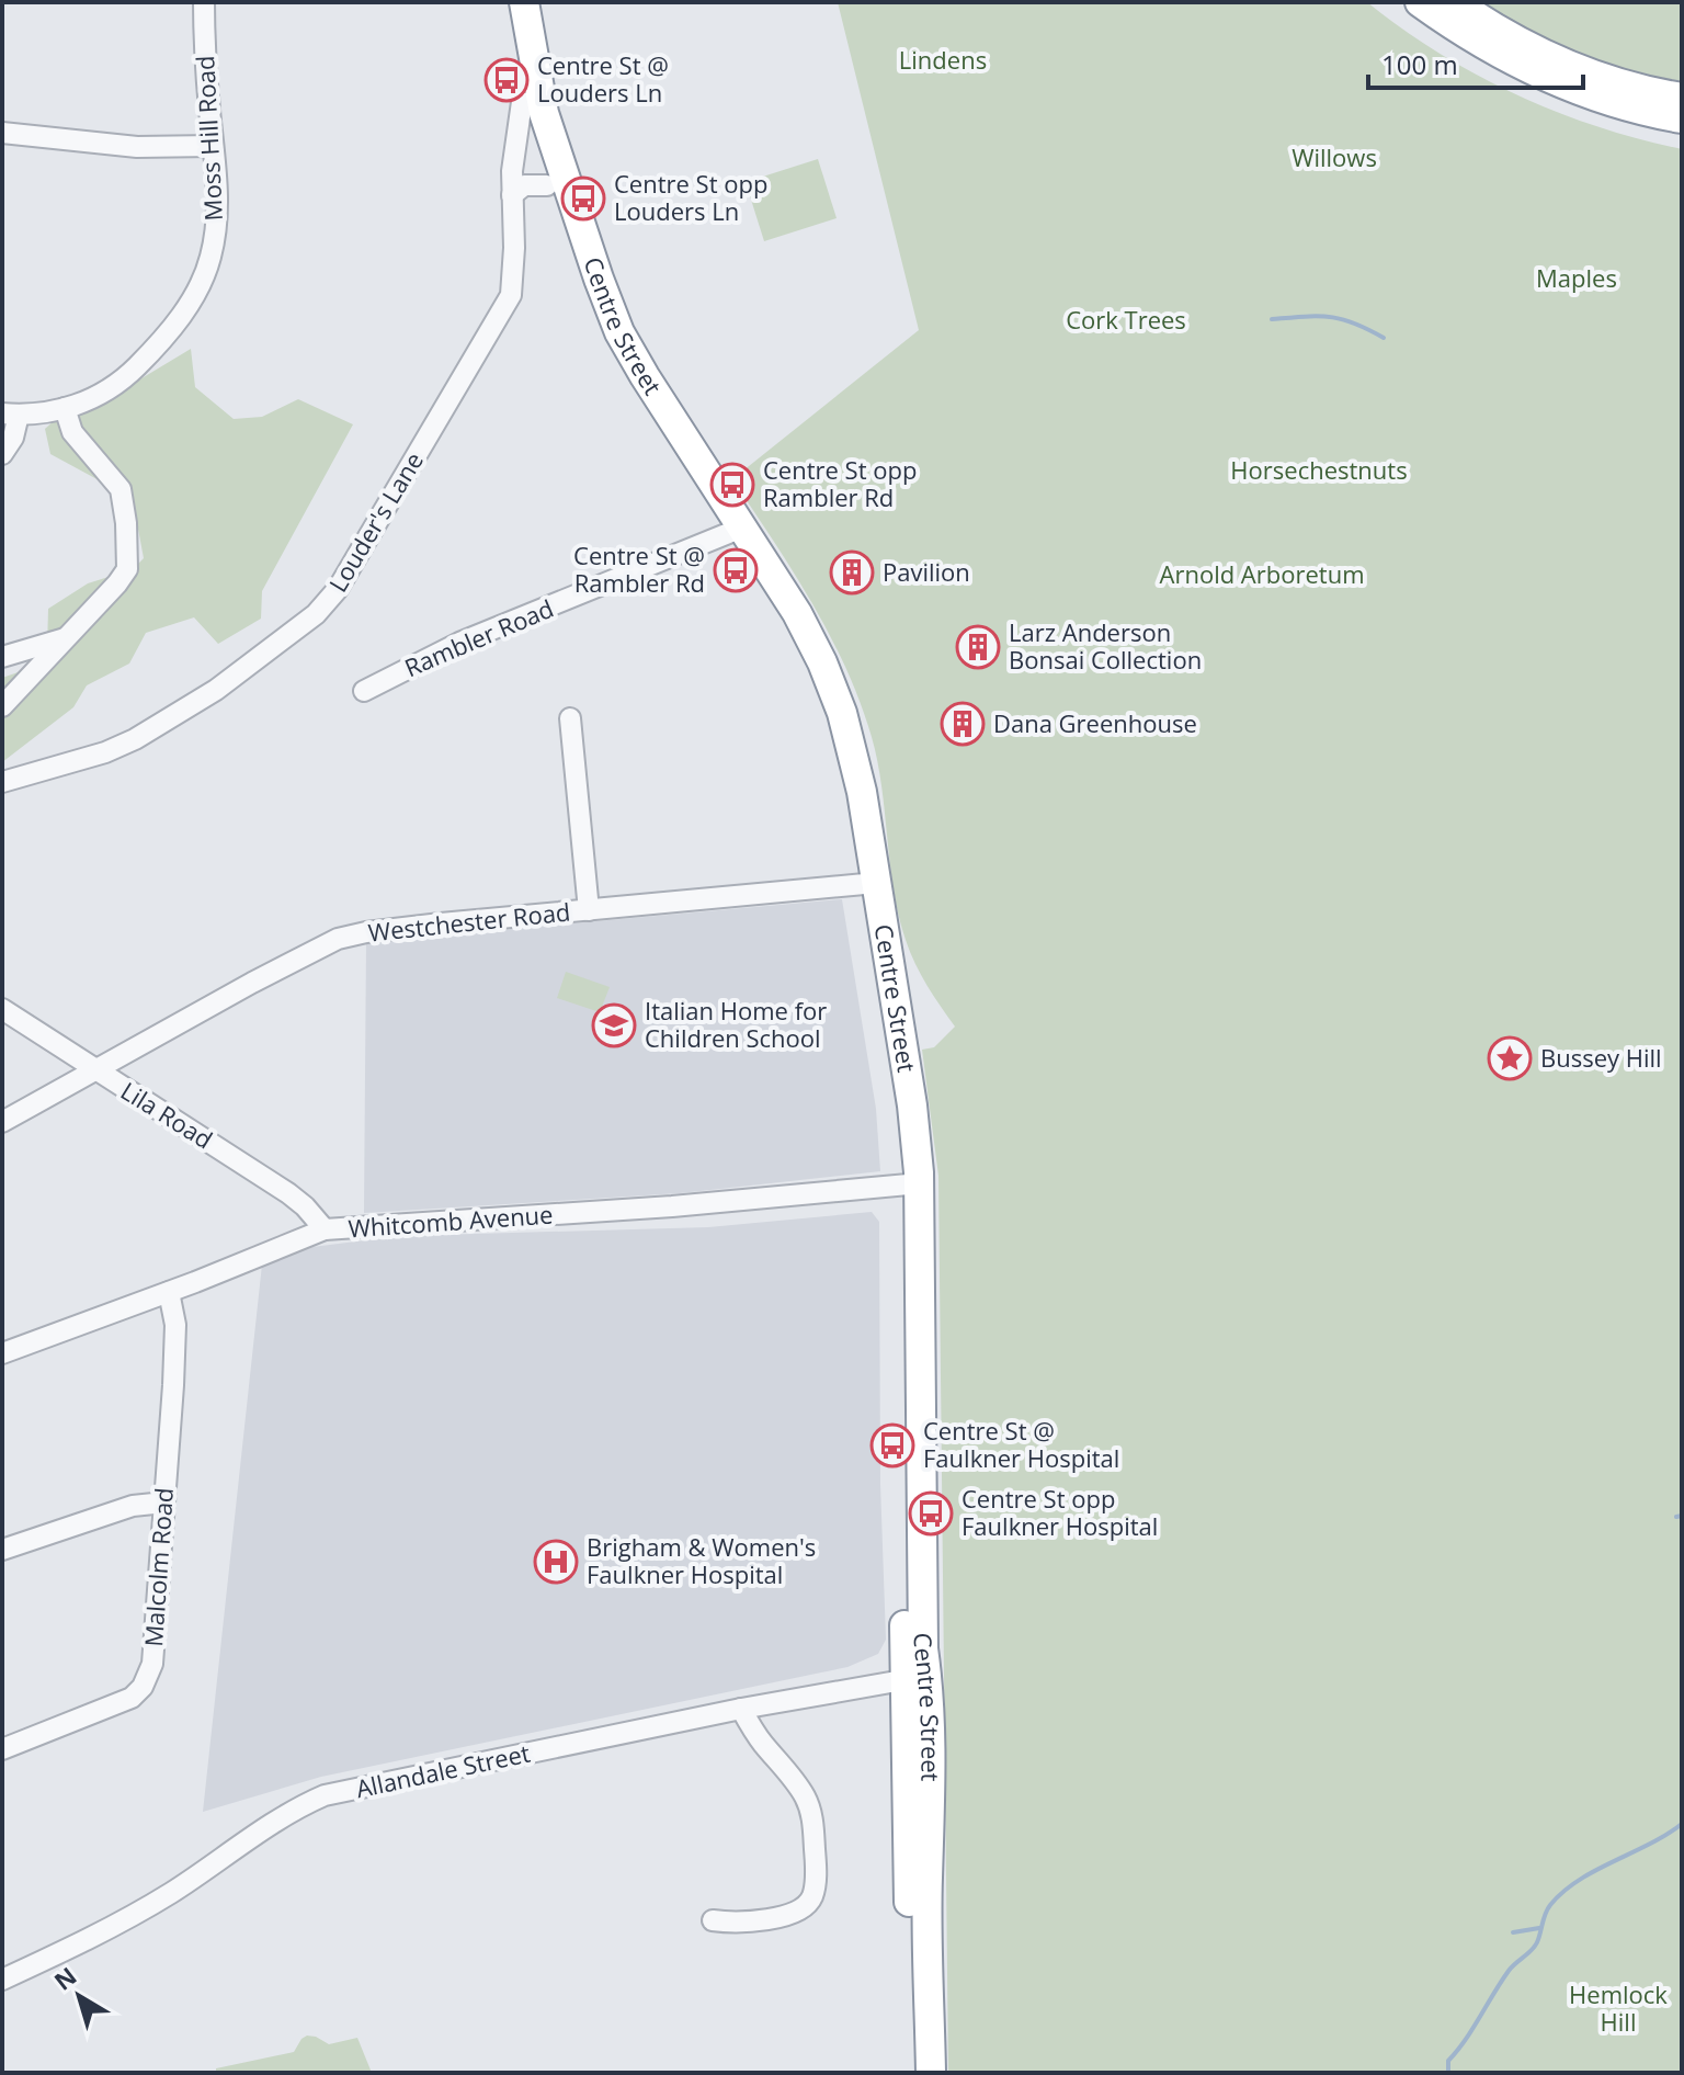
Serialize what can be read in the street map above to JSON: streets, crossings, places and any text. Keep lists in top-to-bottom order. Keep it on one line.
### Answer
{"streets":{"highway":["Centre Street"],"street":["Moss Hill Road","Louder's Lane","Rambler Road","Westchester Road","Lila Road","Whitcomb Avenue","Malcolm Road","Allandale Street"]},"crossings":[["Centre Street","Louder's Lane"],["Centre Street","Rambler Road"],["Centre Street","Westchester Road"],["Centre Street","Whitcomb Avenue"],["Centre Street","Allandale Street"],["Westchester Road","Lila Road"],["Lila Road","Whitcomb Avenue"],["Whitcomb Avenue","Malcolm Road"]],"parks":["Lindens","Willows","Maples","Cork Trees","Horsechestnuts","Arnold Arboretum","Hemlock Hill"],"places":{"bus stop":["Centre St @ Louders Ln","Centre St opp Louders Ln","Centre St opp Rambler Rd","Centre St @ Rambler Rd","Centre St @ Faulkner Hospital","Centre St opp Faulkner Hospital"],"building":["Pavilion","Larz Anderson Bonsai Collection","Dana Greenhouse"],"school or university":["Italian Home for Children School"],"place":["Bussey Hill"],"hospital":["Brigham & Women's Faulkner Hospital"]},"scale_bar":"100 m","north":"top left"}
